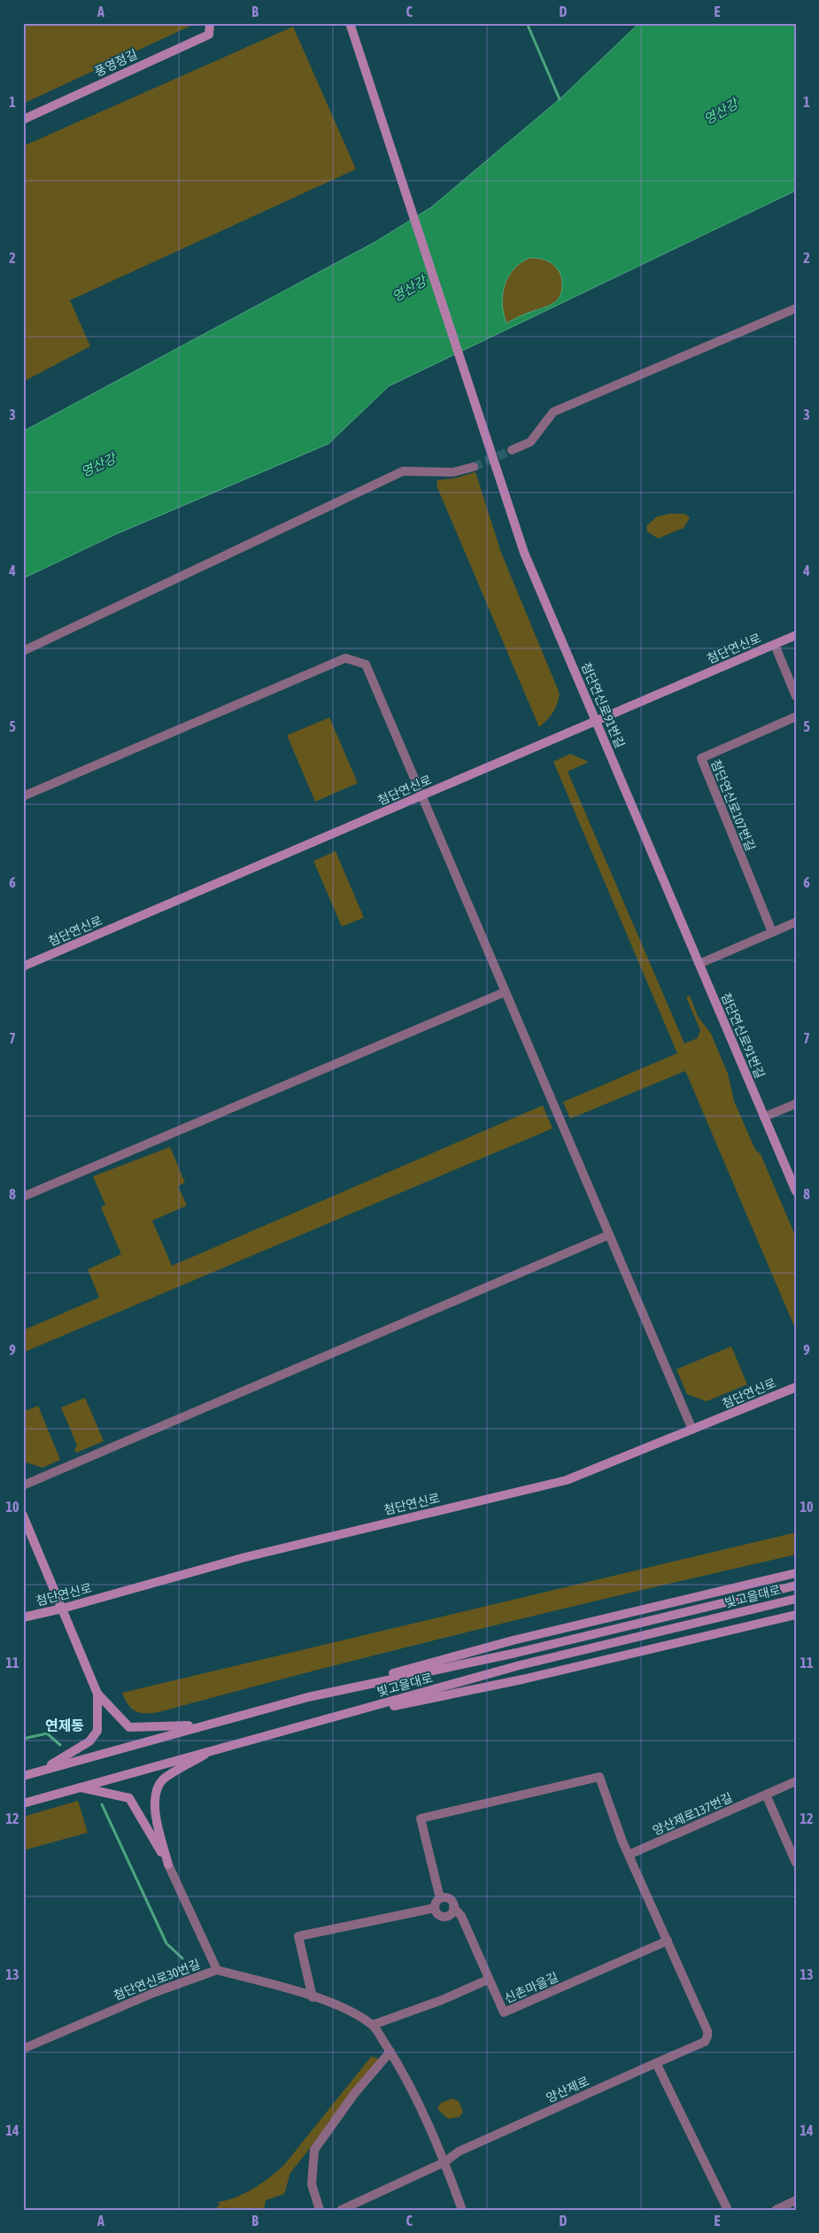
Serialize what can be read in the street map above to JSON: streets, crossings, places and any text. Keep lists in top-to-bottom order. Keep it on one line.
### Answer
{"streets":{"street":["풍영정길","첨단연신로","첨단연신로91번길","첨단연신로107번길","빛고을대로","양산제로137번길","첨단연신로30번길","신촌마을길","양산제로"]},"crossings":[["첨단연신로","첨단연신로91번길"],["양산제로137번길","양산제로"],["신촌마을길","양산제로"]],"districts":["연제동"],"water":["영산강"],"grid":{"columns":["A","B","C","D","E"],"rows":["1","2","3","4","5","6","7","8","9","10","11","12","13","14"]}}
